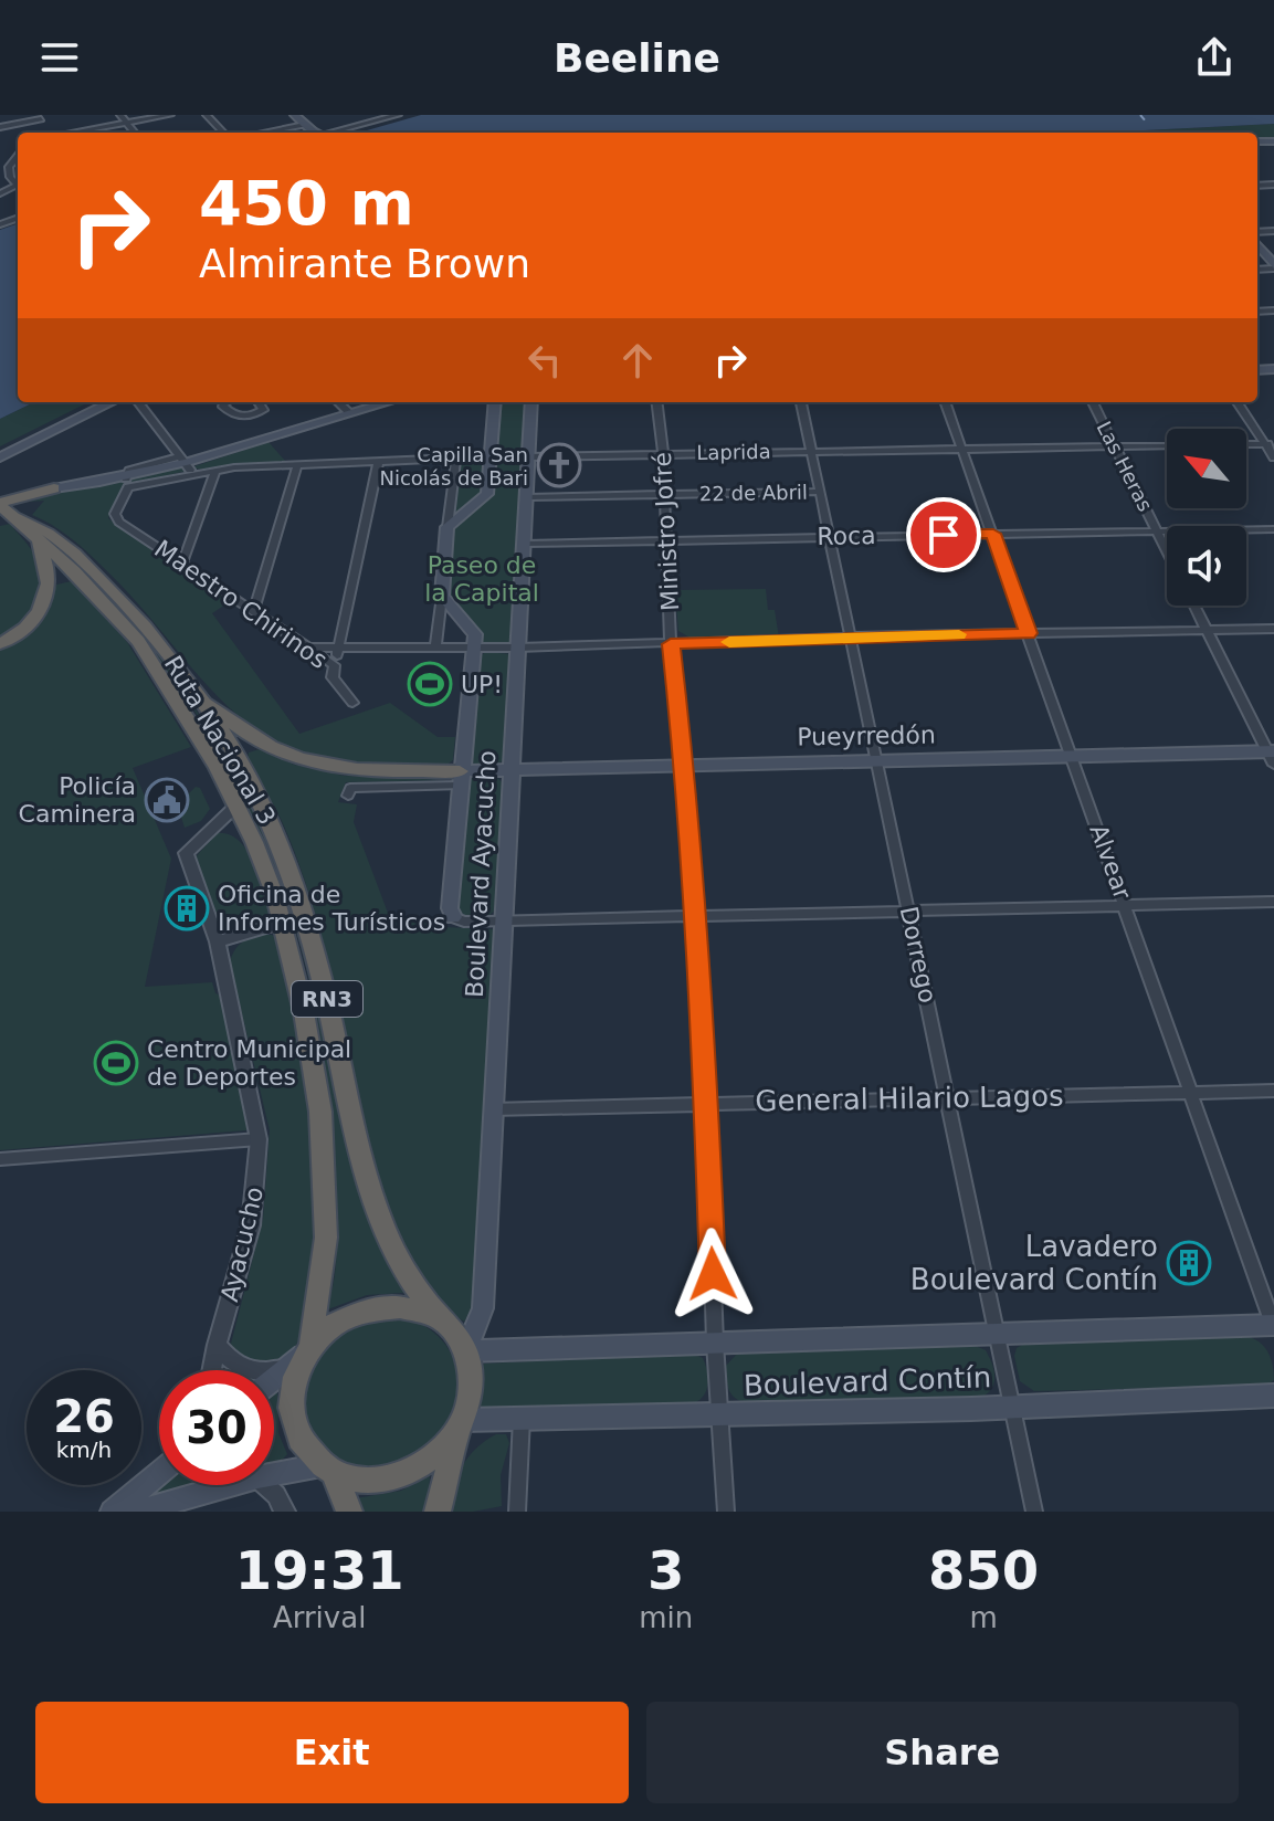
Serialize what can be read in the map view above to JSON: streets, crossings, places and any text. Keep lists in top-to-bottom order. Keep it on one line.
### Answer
{"streets":{"highway":["Ruta Nacional 3","RN3"],"main road":["Pueyrredón","Boulevard Ayacucho","Boulevard Contín"],"street":["Laprida","Las Heras","22 de Abril","Ministro Jofré","Roca","Maestro Chirinos","Alvear","Dorrego","General Hilario Lagos","Ayacucho"]},"crossings":[["Laprida","Las Heras"],["Laprida","Ministro Jofré"],["Laprida","Alvear"],["Laprida","Boulevard Ayacucho"],["Laprida","Dorrego"],["Las Heras","Roca"],["22 de Abril","Ministro Jofré"],["22 de Abril","Boulevard Ayacucho"],["22 de Abril","Dorrego"],["Ministro Jofré","Roca"],["Ministro Jofré","Pueyrredón"],["Ministro Jofré","General Hilario Lagos"],["Ministro Jofré","Boulevard Contín"],["Roca","Alvear"],["Roca","Boulevard Ayacucho"],["Roca","Dorrego"],["Pueyrredón","Alvear"],["Pueyrredón","Boulevard Ayacucho"],["Pueyrredón","Dorrego"],["Ruta Nacional 3","Boulevard Ayacucho"],["Ruta Nacional 3","Ayacucho"],["Ruta Nacional 3","Boulevard Contín"],["Alvear","General Hilario Lagos"],["Alvear","Boulevard Contín"],["Boulevard Ayacucho","General Hilario Lagos"],["Boulevard Ayacucho","Boulevard Contín"],["Dorrego","General Hilario Lagos"],["Dorrego","Boulevard Contín"]],"parks":["Paseo de la Capital"],"places":{"church":["Capilla San Nicolás de Bari"],"sports":["UP!","Centro Municipal de Deportes"],"public building":["Policía Caminera"],"building":["Oficina de Informes Turísticos","Lavadero Boulevard Contín"]},"north":"top left","page":{"header":"Beeline","turn":["450 m","Almirante Brown"],"speed":"26 km/h","limit":"30","eta":["19:31","Arrival","3","min","850","m"],"buttons":["Exit","Share"]}}
